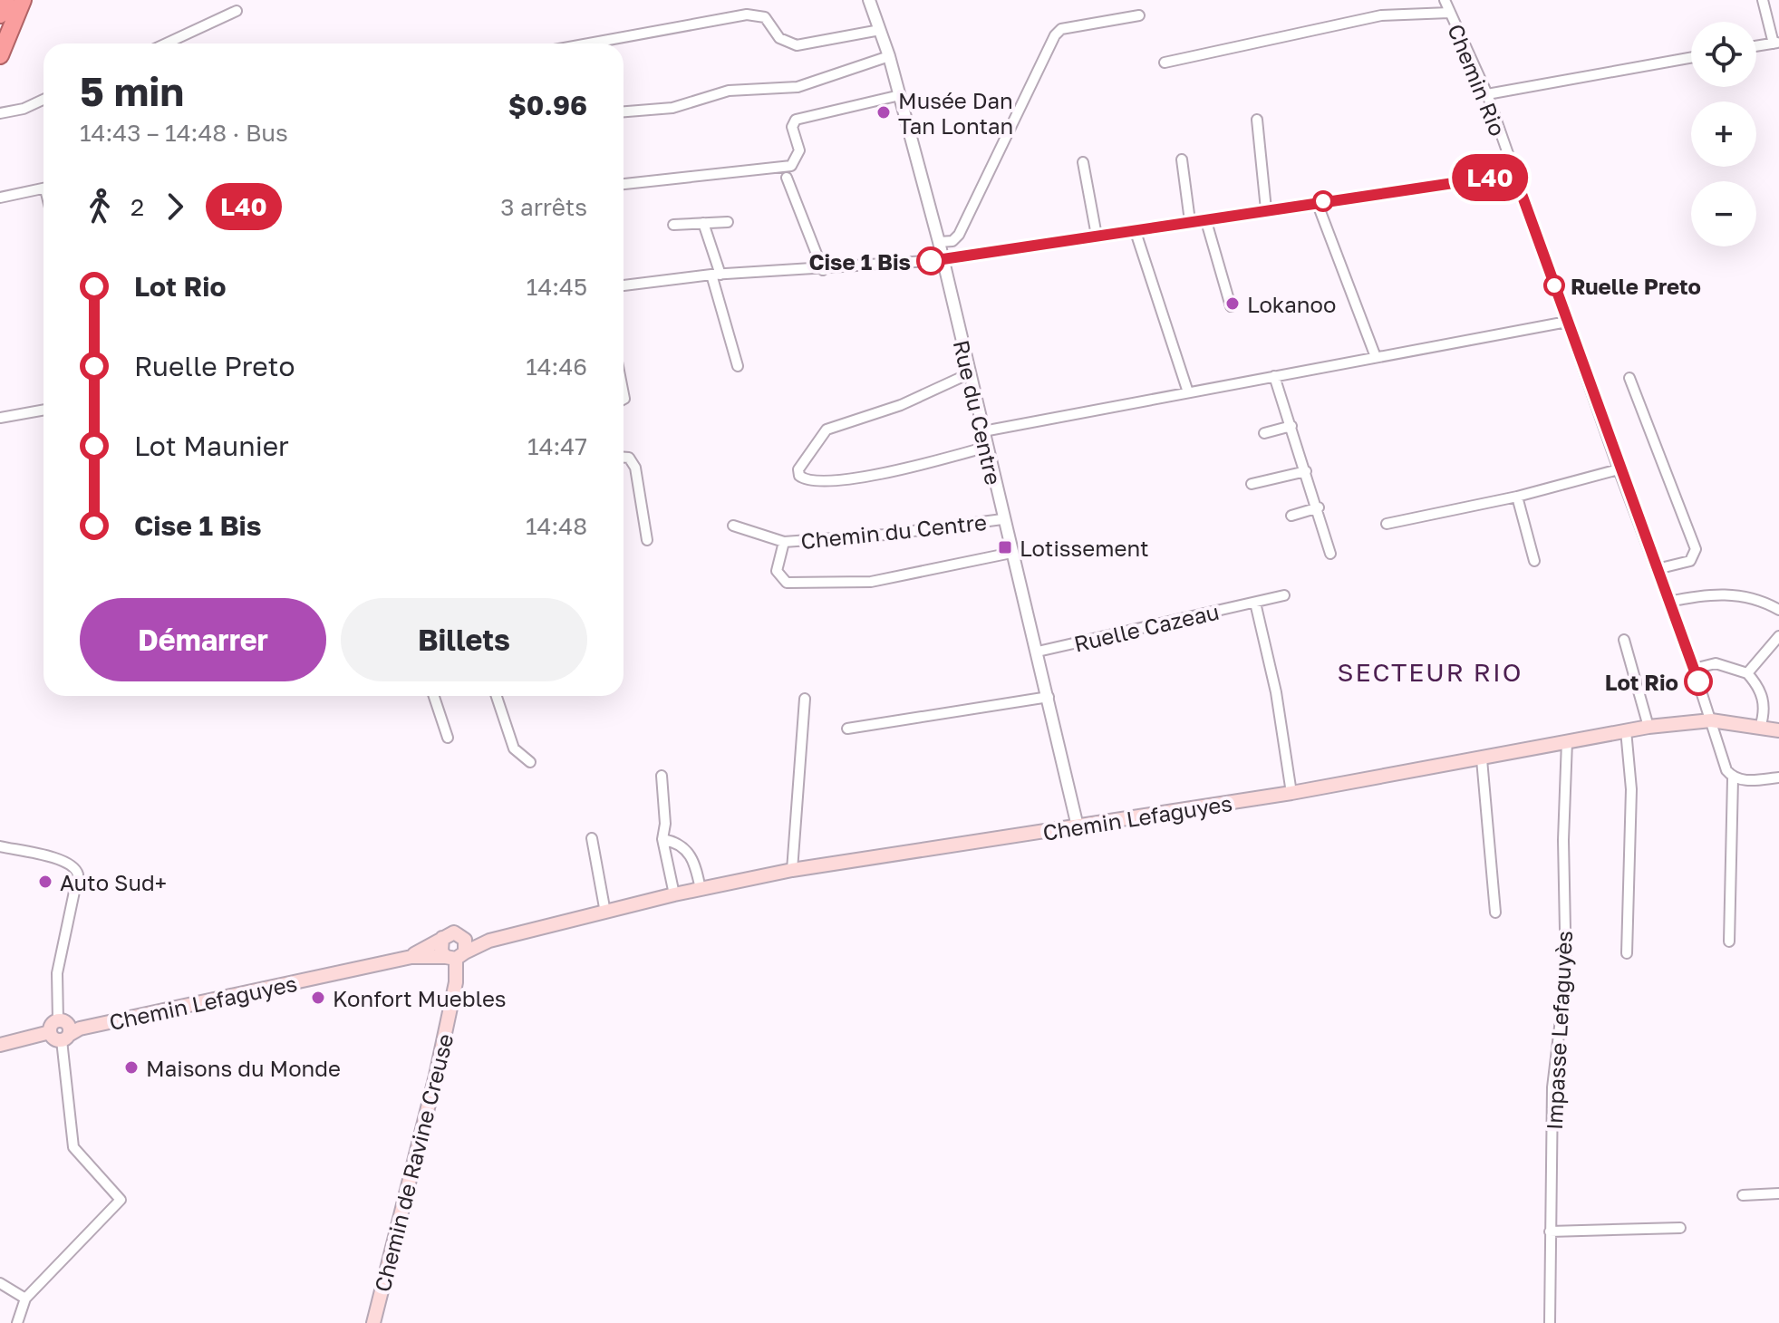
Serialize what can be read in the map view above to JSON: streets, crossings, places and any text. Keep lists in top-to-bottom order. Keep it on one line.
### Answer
{"streets":{"main road":["Chemin Lefaguyes","Chemin de Ravine Creuse"],"street":["Chemin Rio","Rue du Centre","Chemin du Centre","Ruelle Cazeau","Impasse Lefaguyès"]},"crossings":[["Chemin Rio","Chemin Lefaguyes"],["Rue du Centre","Chemin du Centre"],["Rue du Centre","Ruelle Cazeau"],["Rue du Centre","Chemin Lefaguyes"],["Chemin Lefaguyes","Impasse Lefaguyès"],["Chemin Lefaguyes","Chemin de Ravine Creuse"]],"districts":["SECTEUR RIO"],"places":{"other":["Musée Dan Tan Lontan","Cise 1 Bis","Ruelle Preto","Lokanoo","Lot Rio","Auto Sud+","Konfort Muebles","Maisons du Monde"],"transit":["Lotissement"]},"lines":["bus line L40"],"page":{"on_map":"L40","map_buttons":["+","−"],"heading":["5 min","14:43 – 14:48 · Bus","$0.96"],"legs":["2","L40","3 arrêts"],"list":[{"name":"Lot Rio","value":"14:45"},{"name":"Ruelle Preto","value":"14:46"},{"name":"Lot Maunier","value":"14:47"},{"name":"Cise 1 Bis","value":"14:48"}],"buttons":["Démarrer","Billets"]}}
